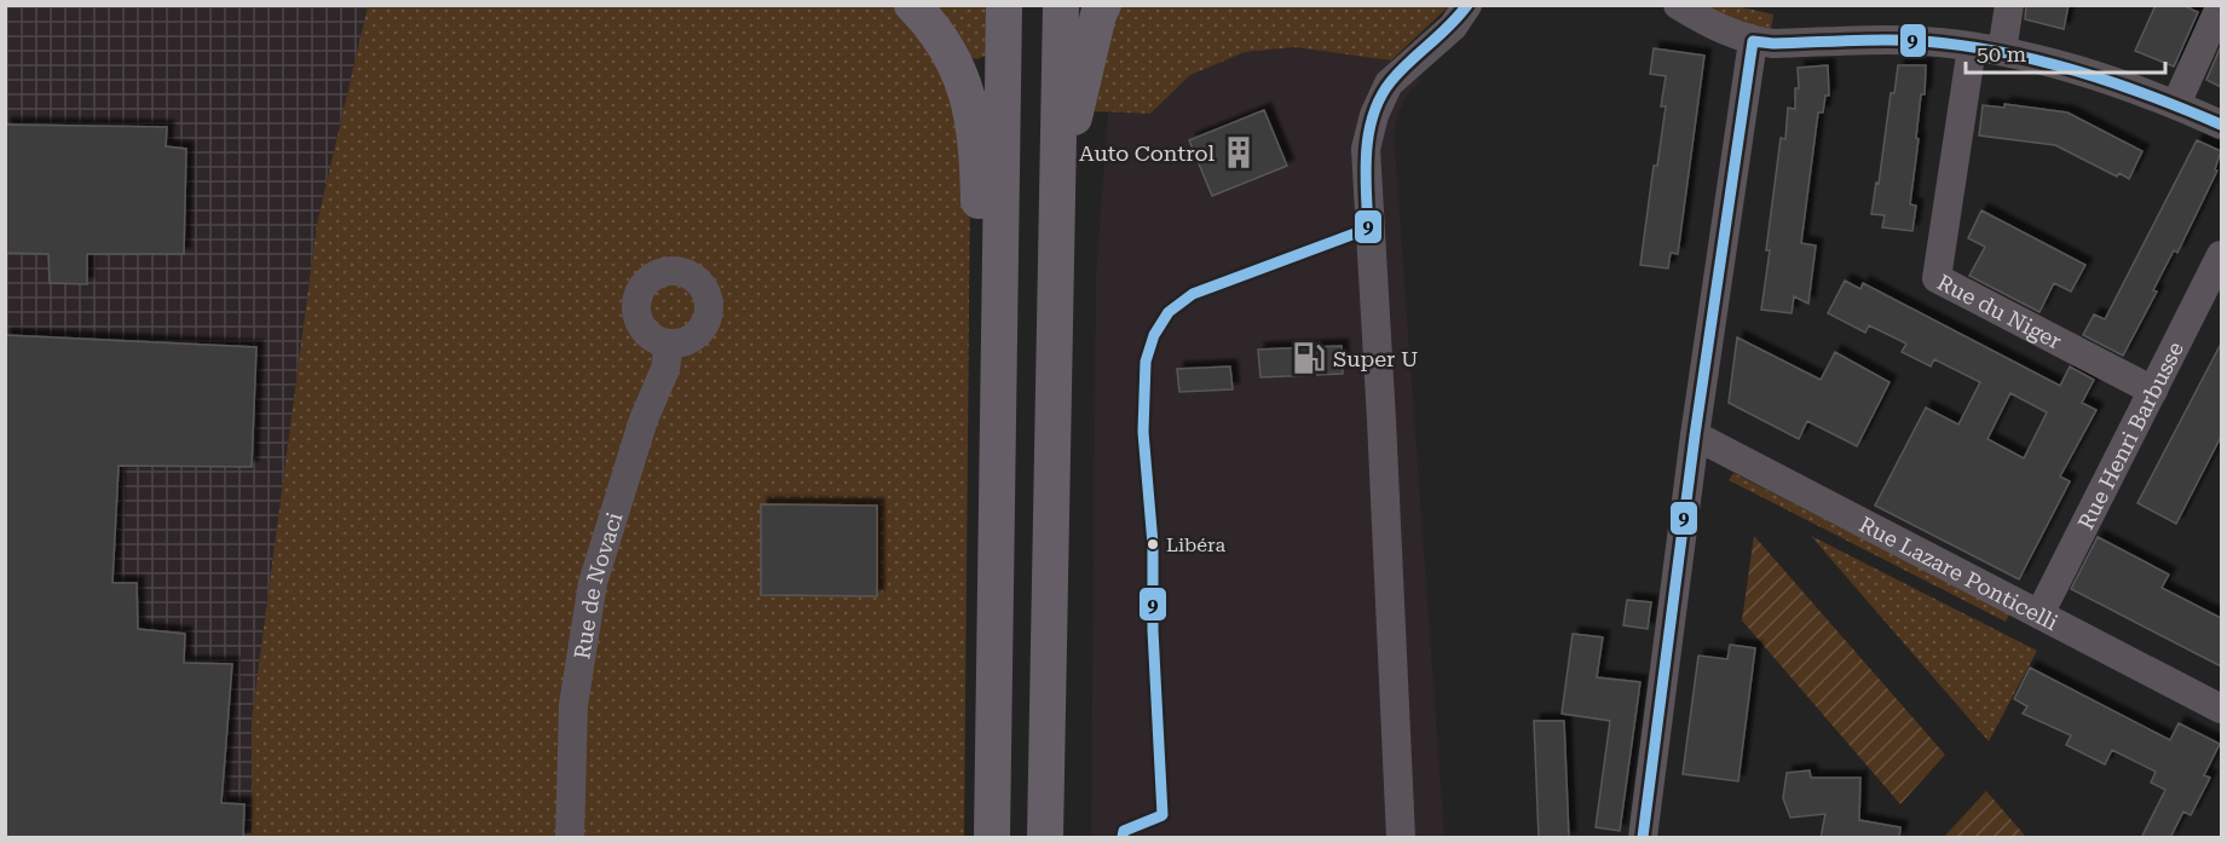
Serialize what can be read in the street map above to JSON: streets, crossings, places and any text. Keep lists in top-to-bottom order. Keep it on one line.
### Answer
{"streets":{"street":["Rue du Niger","Rue Henri Barbusse","Rue Lazare Ponticelli","Rue de Novaci"]},"crossings":[["Rue du Niger","Rue Henri Barbusse"],["Rue Henri Barbusse","Rue Lazare Ponticelli"]],"places":{"building":["Auto Control"],"fuel station":["Super U"],"other":["Libéra"]},"lines":["transit line 9"],"scale_bar":"50 m"}
